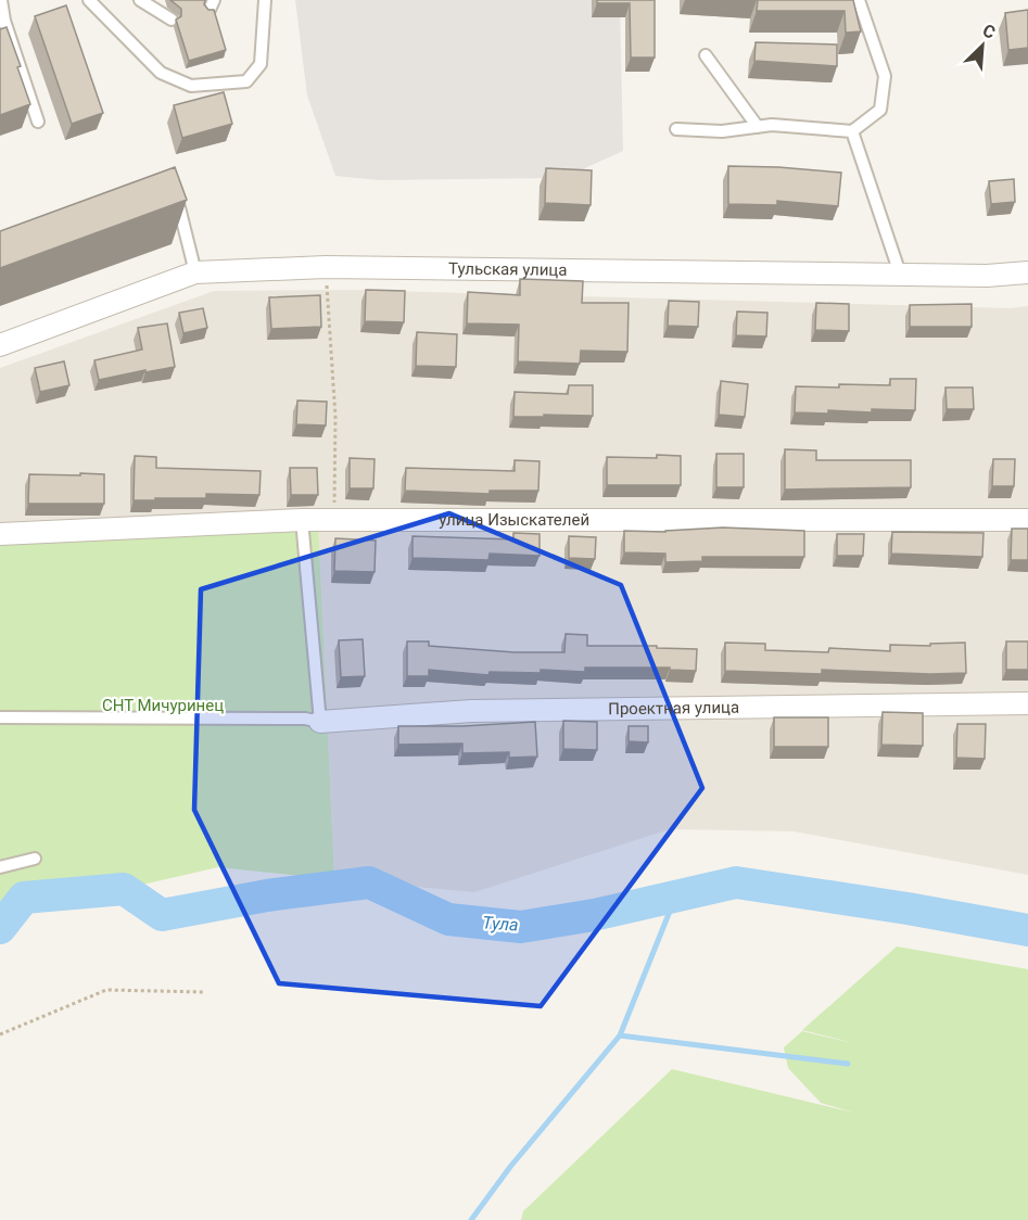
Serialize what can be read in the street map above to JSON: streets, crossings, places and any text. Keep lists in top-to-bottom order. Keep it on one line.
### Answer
{"streets":{"street":["Тульская улица","улица Изыскателей","Проектная улица"]},"water":["Тула"],"parks":["СНТ Мичуринец"],"north":"top right"}
